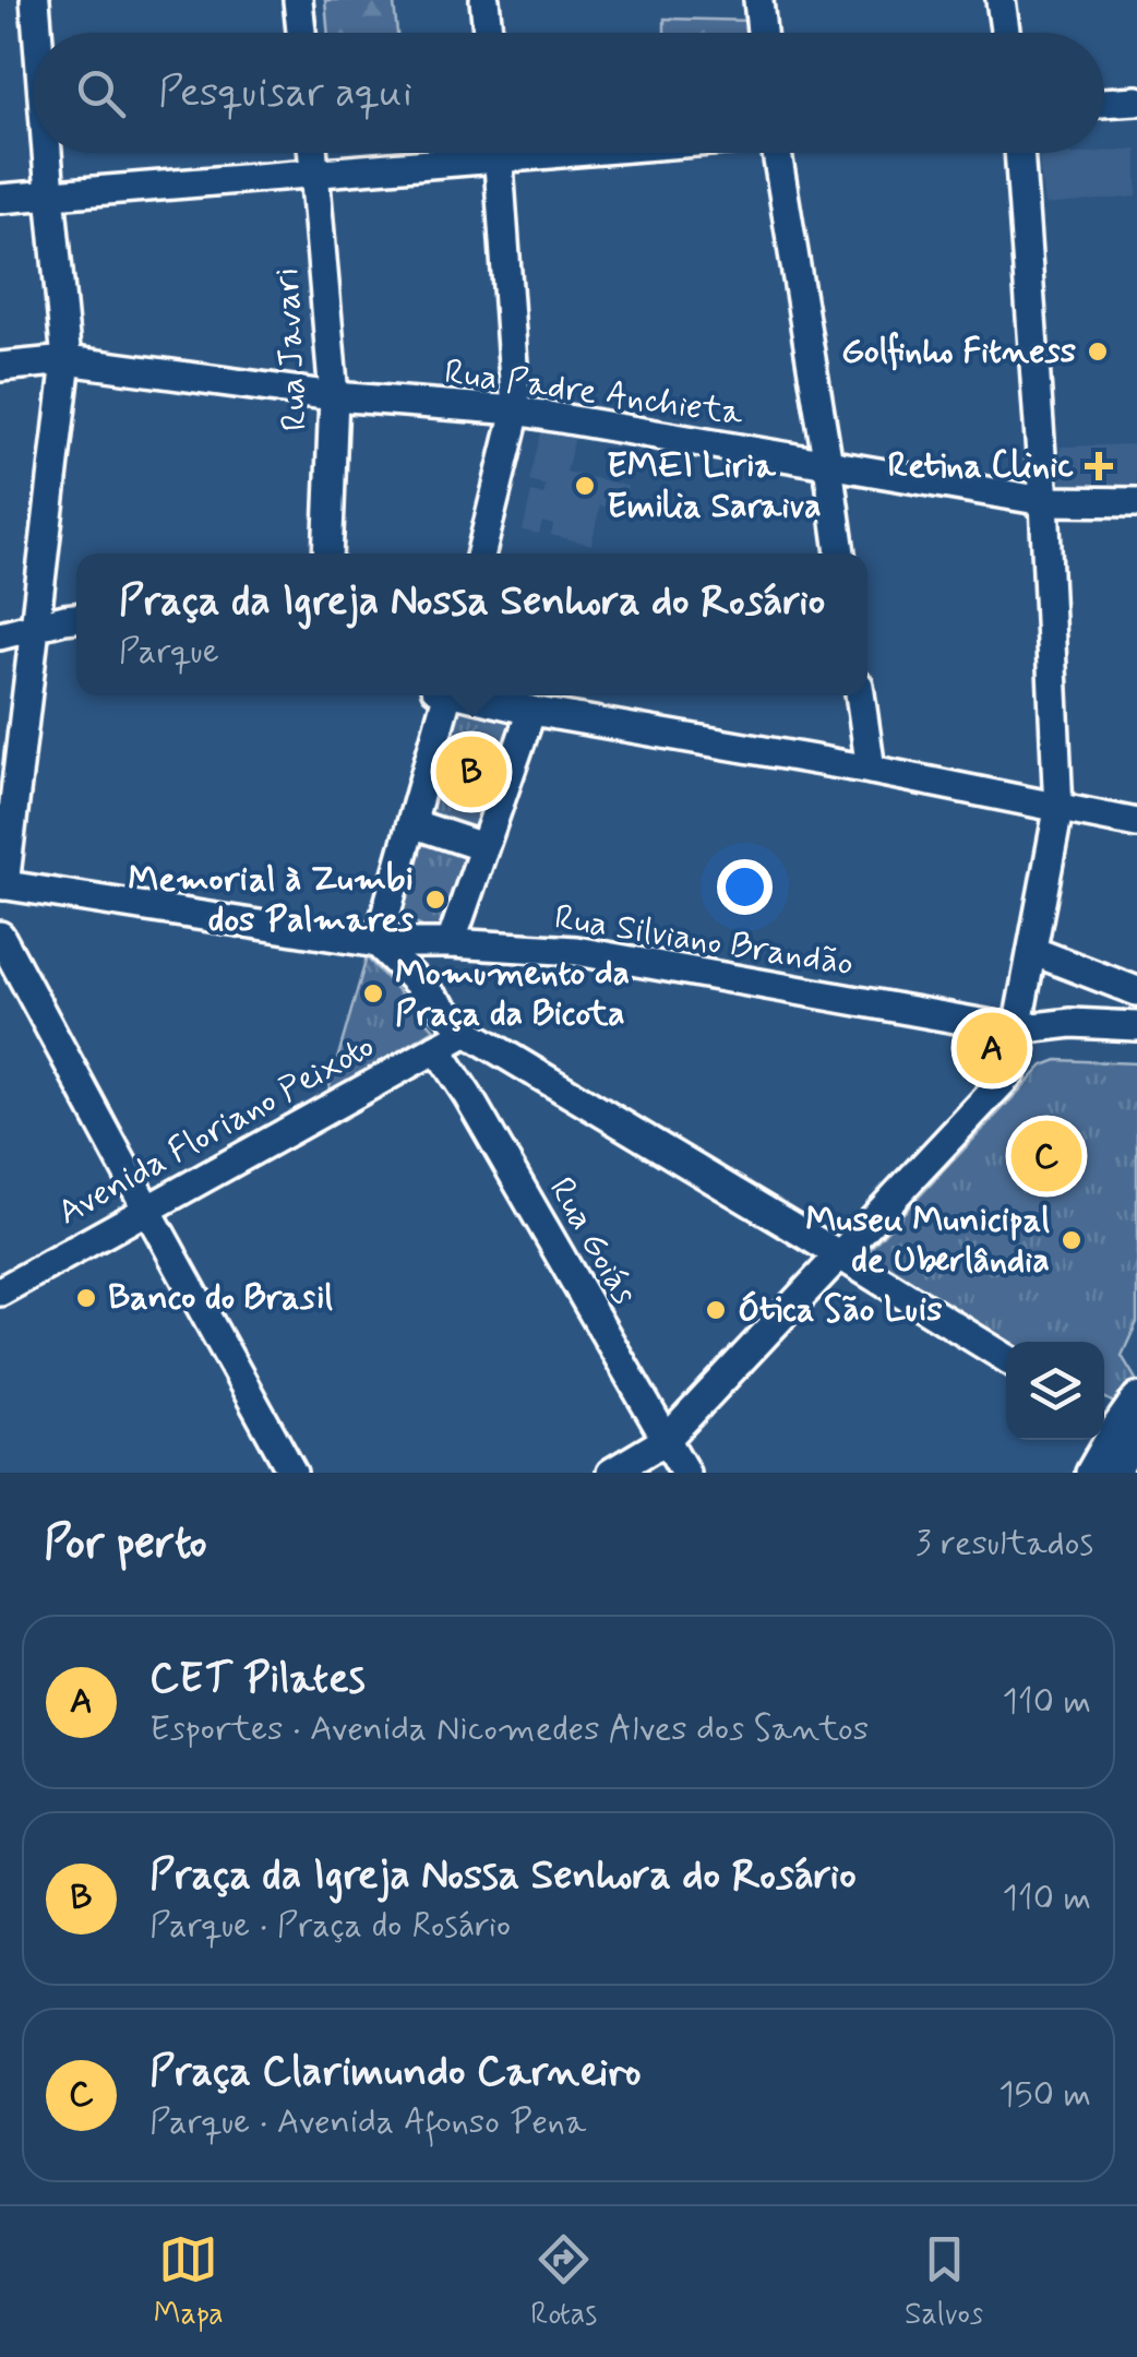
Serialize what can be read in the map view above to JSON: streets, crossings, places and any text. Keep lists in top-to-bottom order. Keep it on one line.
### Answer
{"streets":{"street":["Rua Javari","Rua Padre Anchieta","Rua Silviano Brandão","Avenida Floriano Peixoto","Rua Goiás"]},"crossings":[["Rua Javari","Rua Padre Anchieta"],["Avenida Floriano Peixoto","Rua Goiás"]],"places":{"other":["Golfinho Fitness","EMEI Liria Emilia Saraiva","Memorial à Zumbi dos Palmares","Momumento da Praça da Bicota","Museu Municipal de Uberlândia","Banco do Brasil","Ótica São Luis"],"health":["Retina Clinic"]},"page":{"search":"Pesquisar aqui","popup":["Praça da Igreja Nossa Senhora do Rosário","Parque"],"pins":["B","A","C"],"heading":["Por perto","3 resultados"],"list":[{"mark":"A","name":"CET Pilates","note":"Esportes · Avenida Nicomedes Alves dos Santos","value":"110 m"},{"mark":"B","name":"Praça da Igreja Nossa Senhora do Rosário","note":"Parque · Praça do Rosário","value":"110 m"},{"mark":"C","name":"Praça Clarimundo Carneiro","note":"Parque · Avenida Afonso Pena","value":"150 m"}],"nav":["Mapa","Rotas","Salvos"]}}
